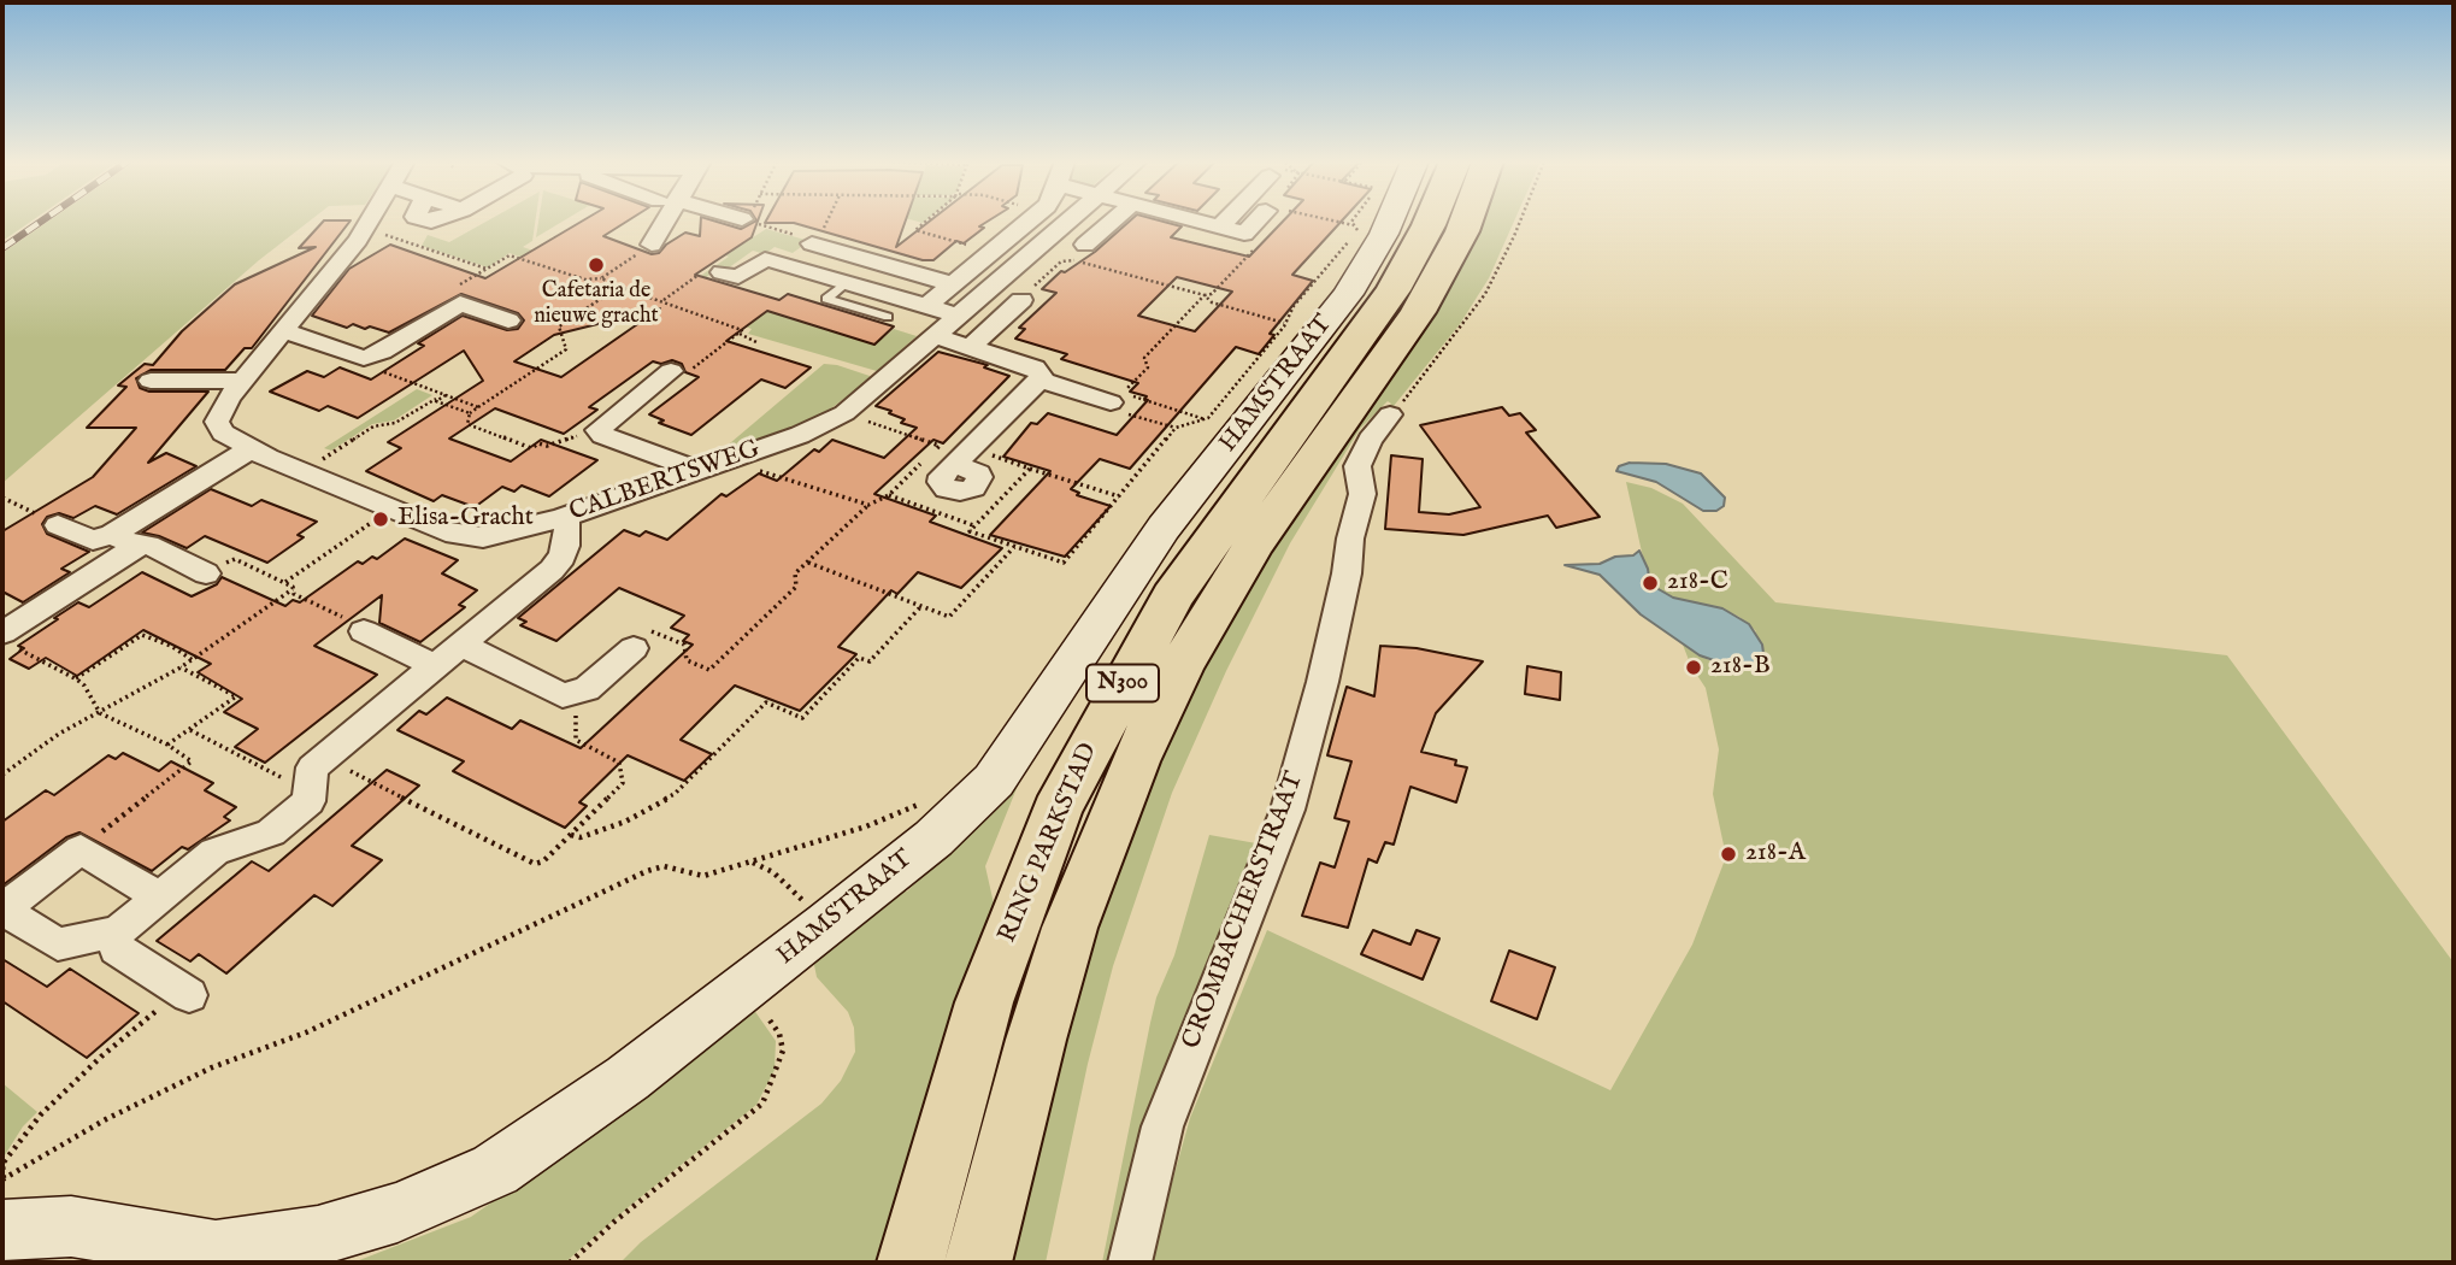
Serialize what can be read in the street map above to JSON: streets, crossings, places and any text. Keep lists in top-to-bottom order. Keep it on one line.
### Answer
{"streets":{"highway":["N300","RING PARKSTAD"],"street":["HAMSTRAAT","CALBERTSWEG","CROMBACHERSTRAAT"]},"places":["Cafetaria de nieuwe gracht","Elisa-Gracht","218-C","218-B","218-A"]}
